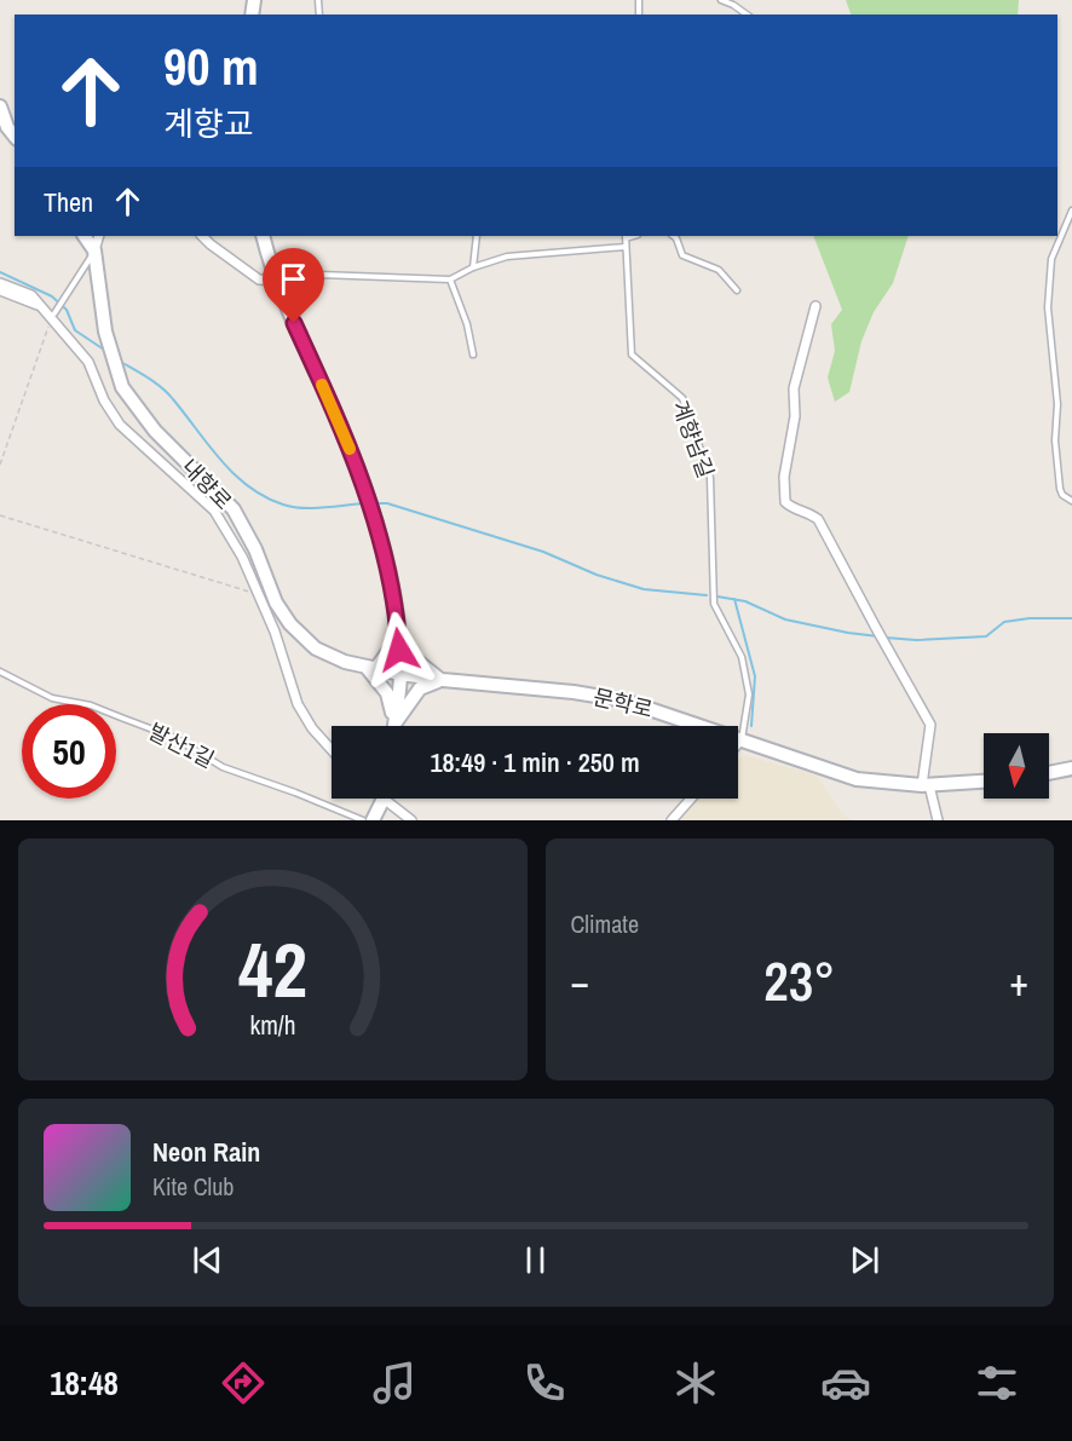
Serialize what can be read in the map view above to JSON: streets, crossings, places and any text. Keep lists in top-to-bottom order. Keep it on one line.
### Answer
{"streets":{"street":["내향로","문학로"],"lane":["계향남길","발산1길"]},"crossings":[["계향남길","문학로"],["내향로","문학로"]],"north":"bottom","page":{"turn":["90 m","계향교"],"then":"Then","limit":"50","trip":"18:49 · 1 min · 250 m","tile":"Climate","heat":["−","23°","+"],"song":["Neon Rain","Kite Club"],"tabs":"18:48","gauge":["42","km/h"]}}
